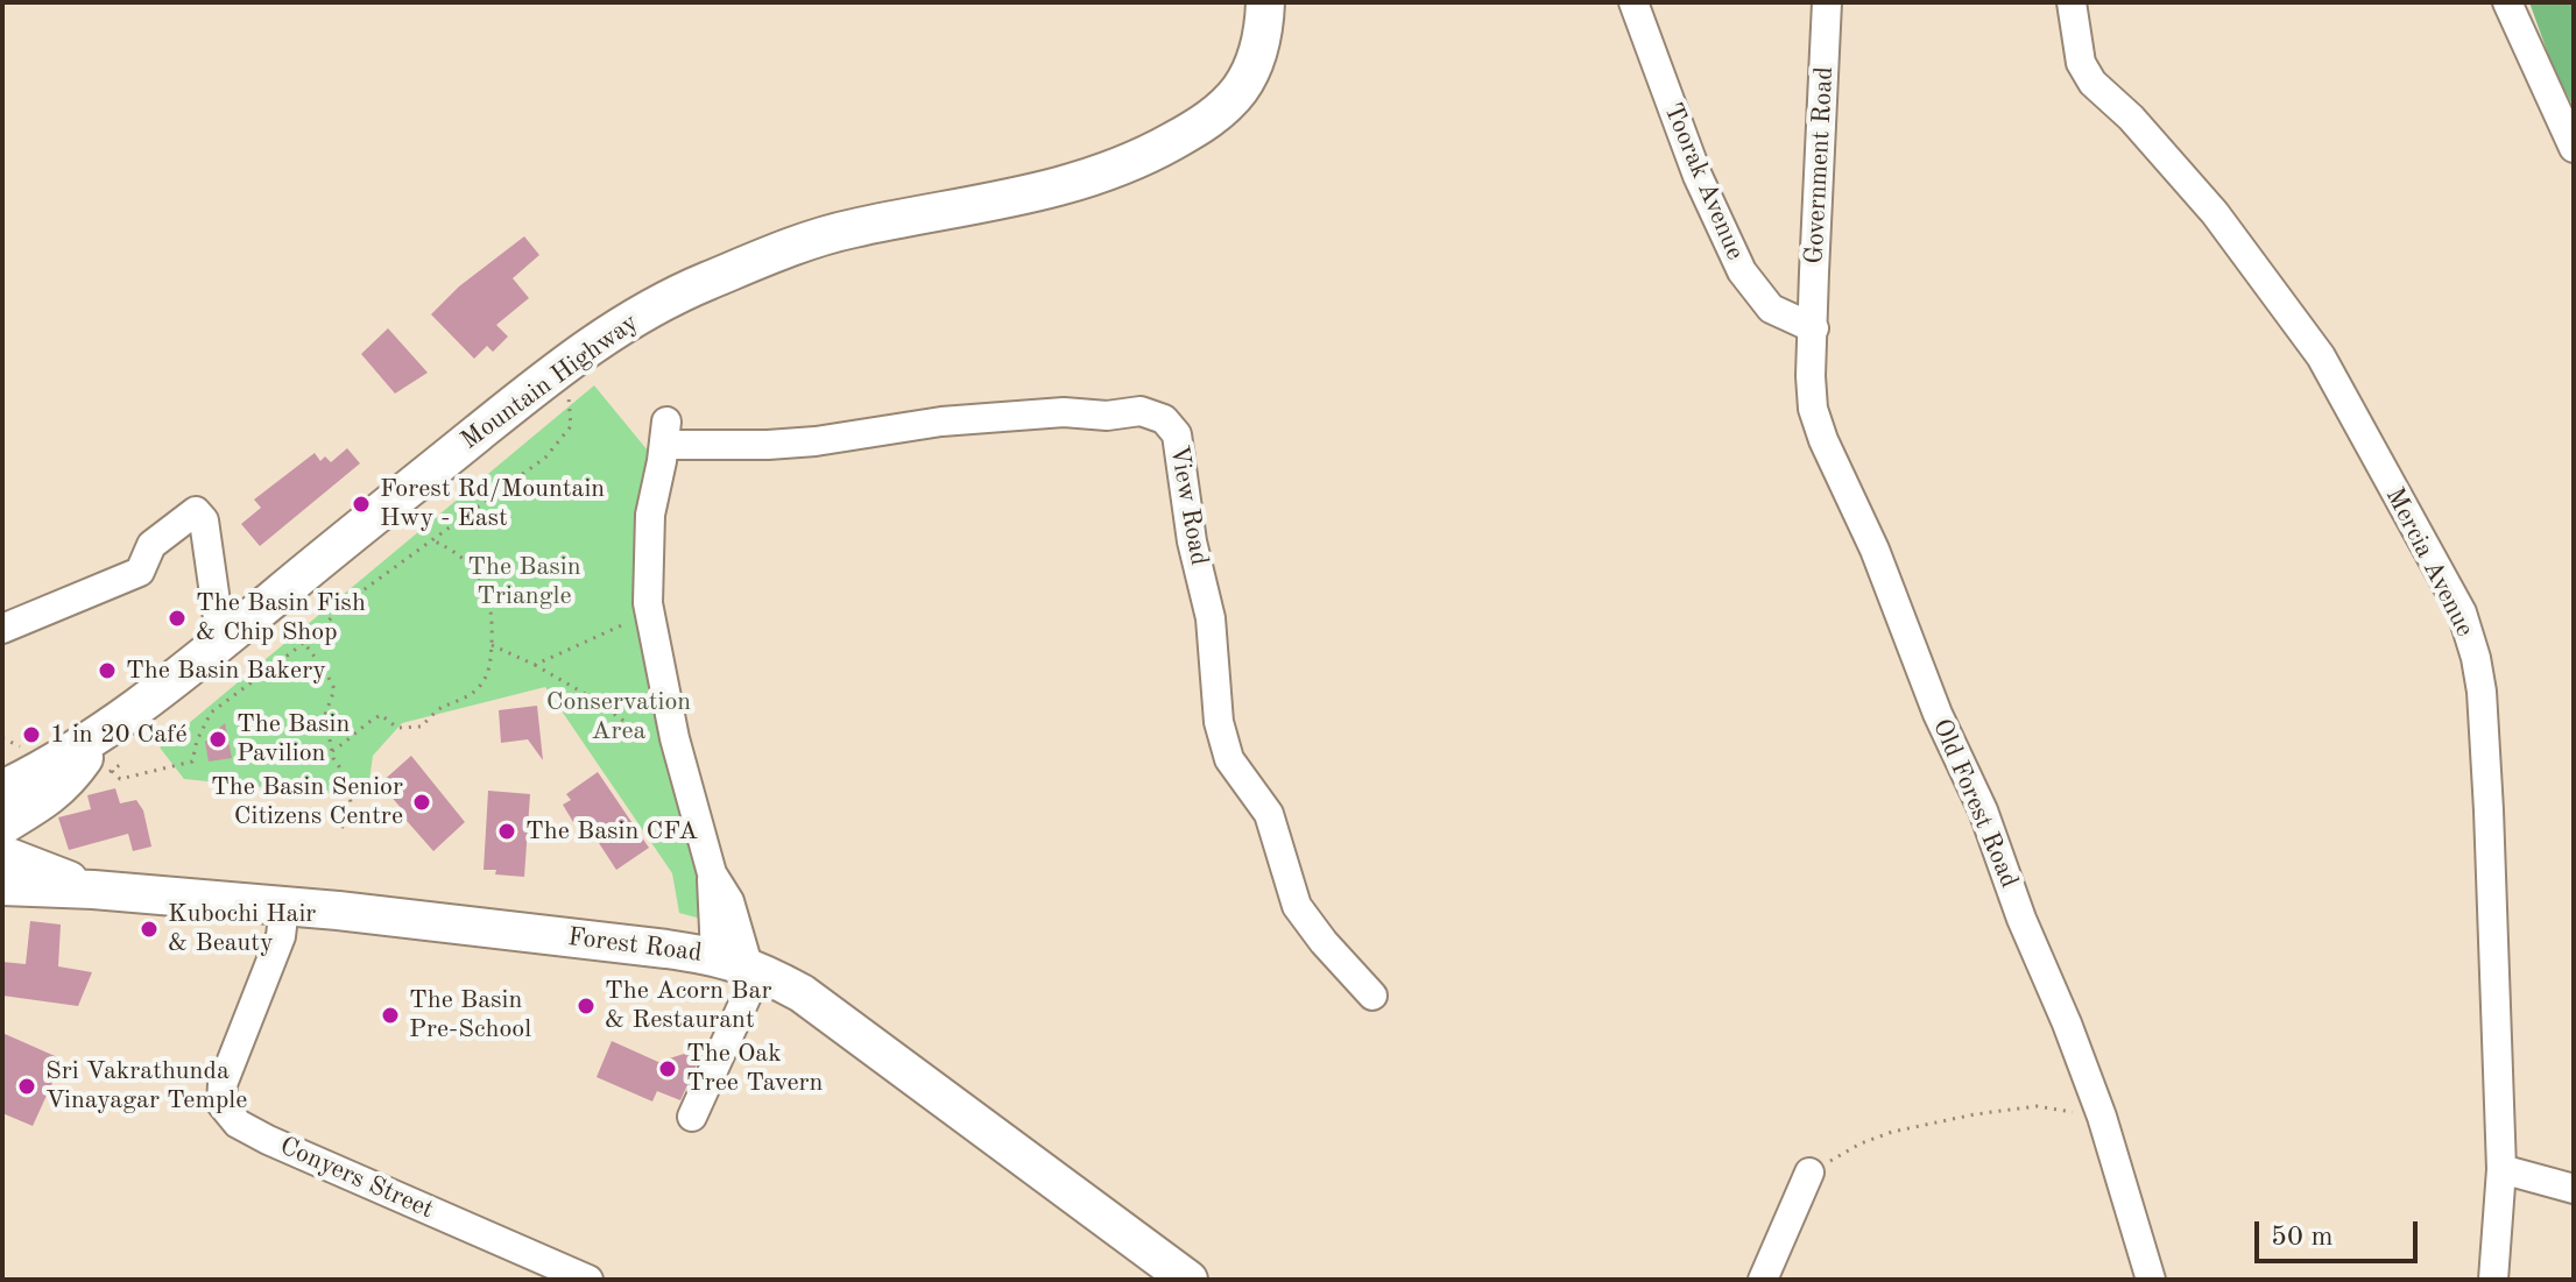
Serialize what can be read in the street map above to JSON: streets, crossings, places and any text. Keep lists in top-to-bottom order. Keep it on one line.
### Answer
{"streets":{"main road":["Mountain Highway","Forest Road"],"street":["Government Road","Toorak Avenue","View Road","Mercia Avenue","Old Forest Road","Conyers Street"]},"crossings":[["Government Road","Toorak Avenue"],["Government Road","Old Forest Road"],["Toorak Avenue","Old Forest Road"],["Forest Road","Conyers Street"]],"parks":["The Basin Triangle","Conservation Area"],"places":["Forest Rd/Mountain Hwy - East","The Basin Fish & Chip Shop","The Basin Bakery","1 in 20 Café","The Basin Pavilion","The Basin Senior Citizens Centre","The Basin CFA","Kubochi Hair & Beauty","The Acorn Bar & Restaurant","The Basin Pre-School","The Oak Tree Tavern","Sri Vakrathunda Vinayagar Temple"],"scale_bar":"50 m"}
